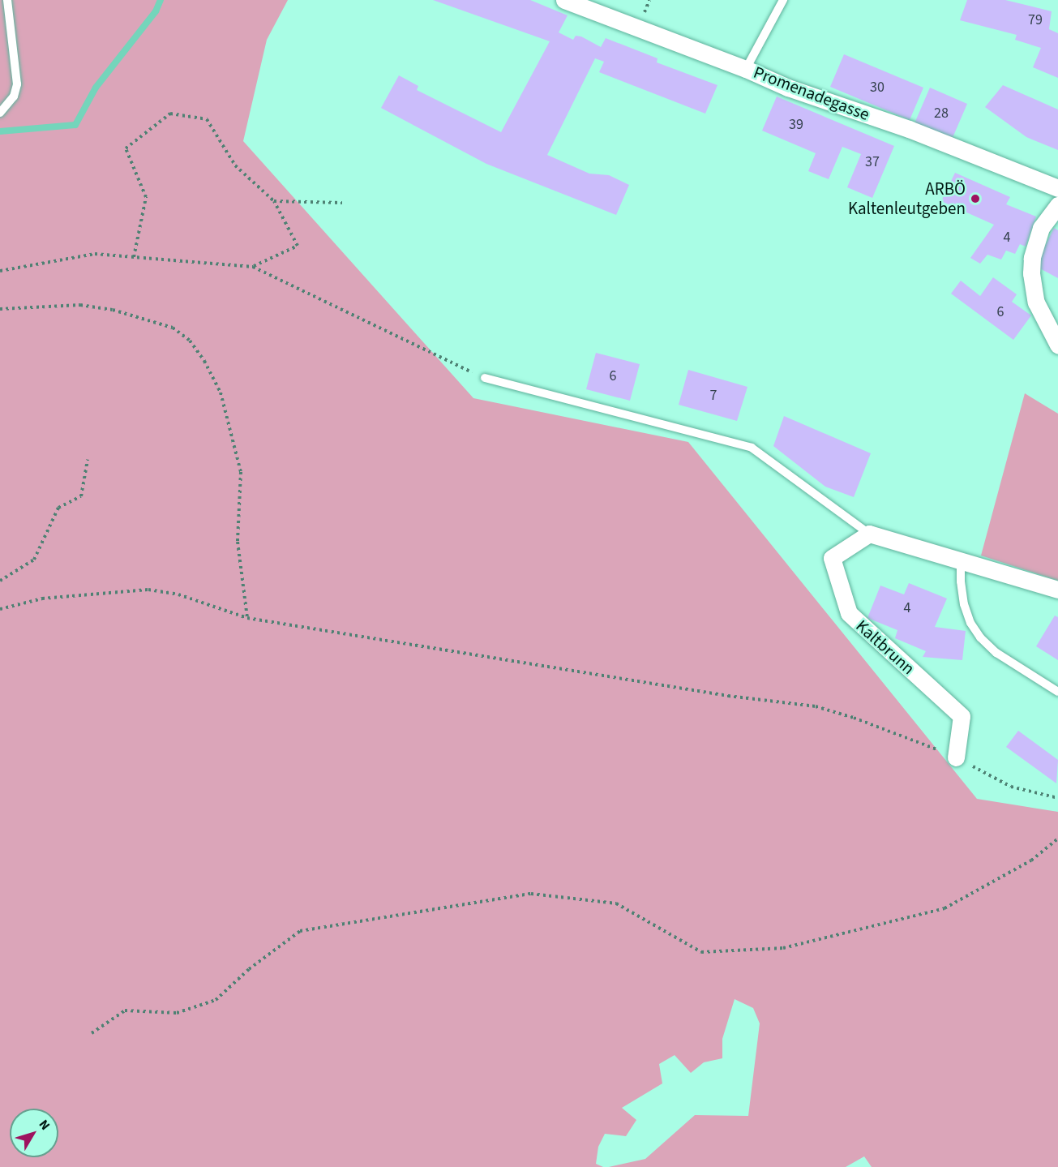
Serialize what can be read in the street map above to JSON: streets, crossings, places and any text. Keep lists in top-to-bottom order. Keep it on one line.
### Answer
{"streets":{"street":["Promenadegasse","Kaltbrunn"]},"places":["ARBÖ Kaltenleutgeben"],"house_numbers":["79","30","28","39","37","4","6","6","7","4"],"north":"top right"}
